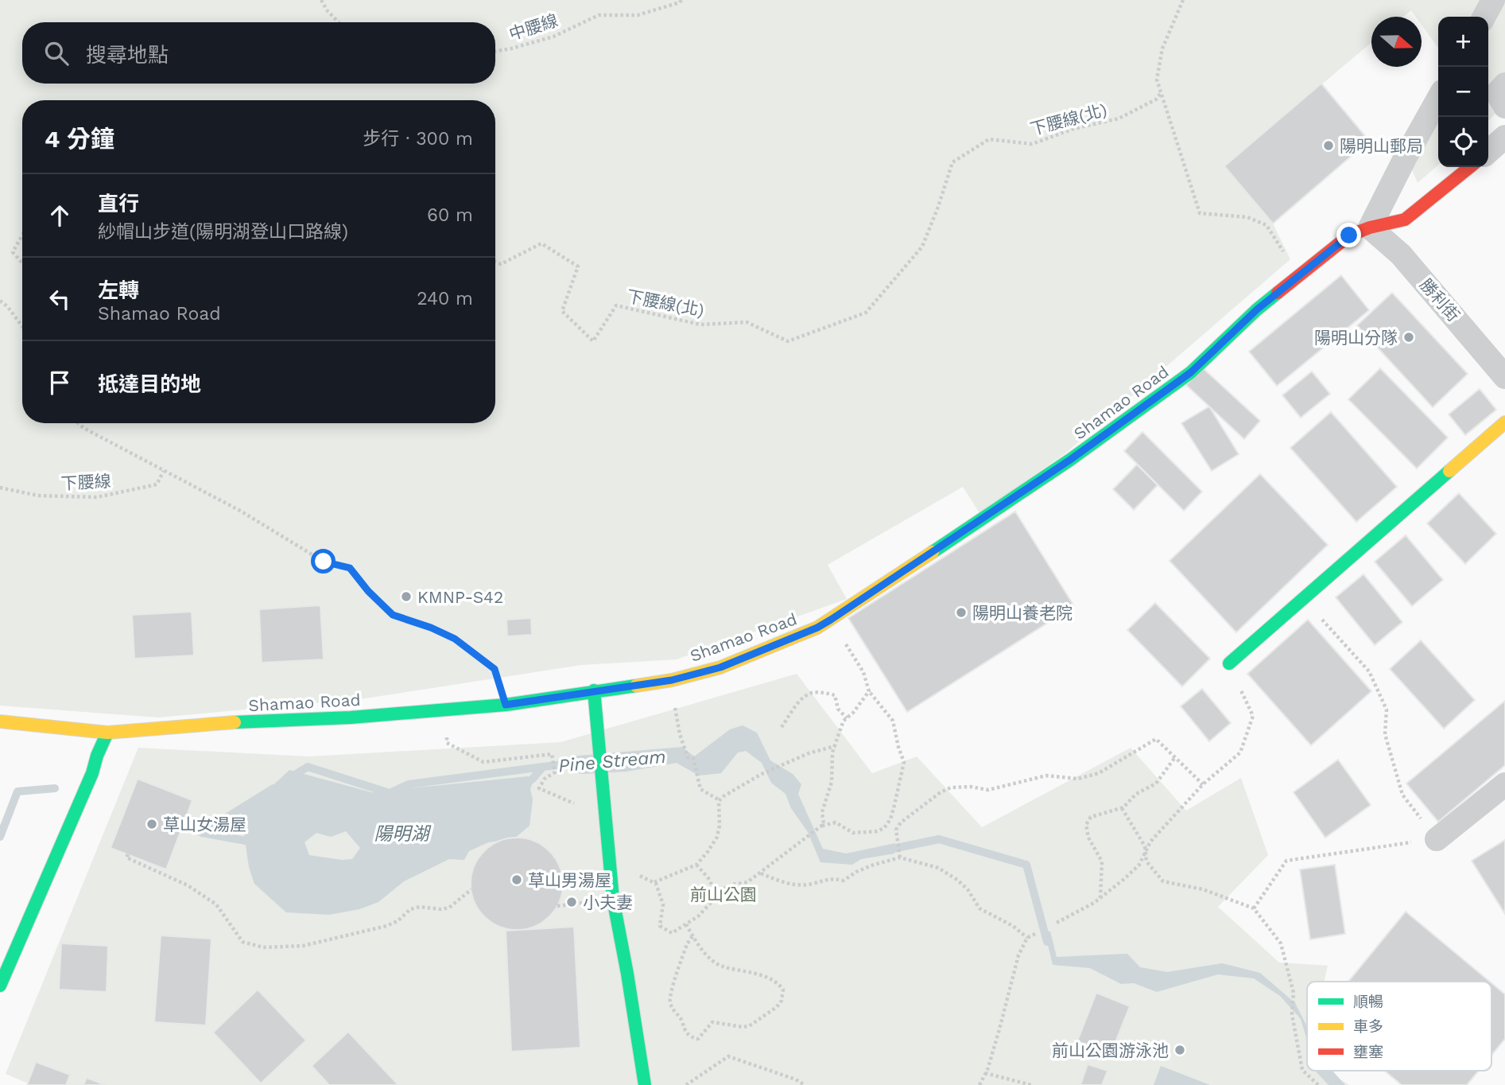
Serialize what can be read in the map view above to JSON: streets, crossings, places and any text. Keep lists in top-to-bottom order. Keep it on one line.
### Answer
{"streets":{"street":["勝利街","Shamao Road"],"path":["中腰線","下腰線(北)","下腰線"]},"crossings":[["勝利街","Shamao Road"]],"water":["Pine Stream","陽明湖"],"parks":["前山公園"],"places":["陽明山郵局","陽明山分隊","KMNP-S42","陽明山養老院","草山女湯屋","草山男湯屋","小夫妻","前山公園游泳池"],"legend":["順暢","車多","壅塞"],"north":"right","page":{"map_buttons":["+","−"],"search":"搜尋地點","heading":["4 分鐘","步行 · 300 m"],"list":[["直行","紗帽山步道(陽明湖登山口路線)","60 m"],["左轉","Shamao Road","240 m"],"抵達目的地"]}}
